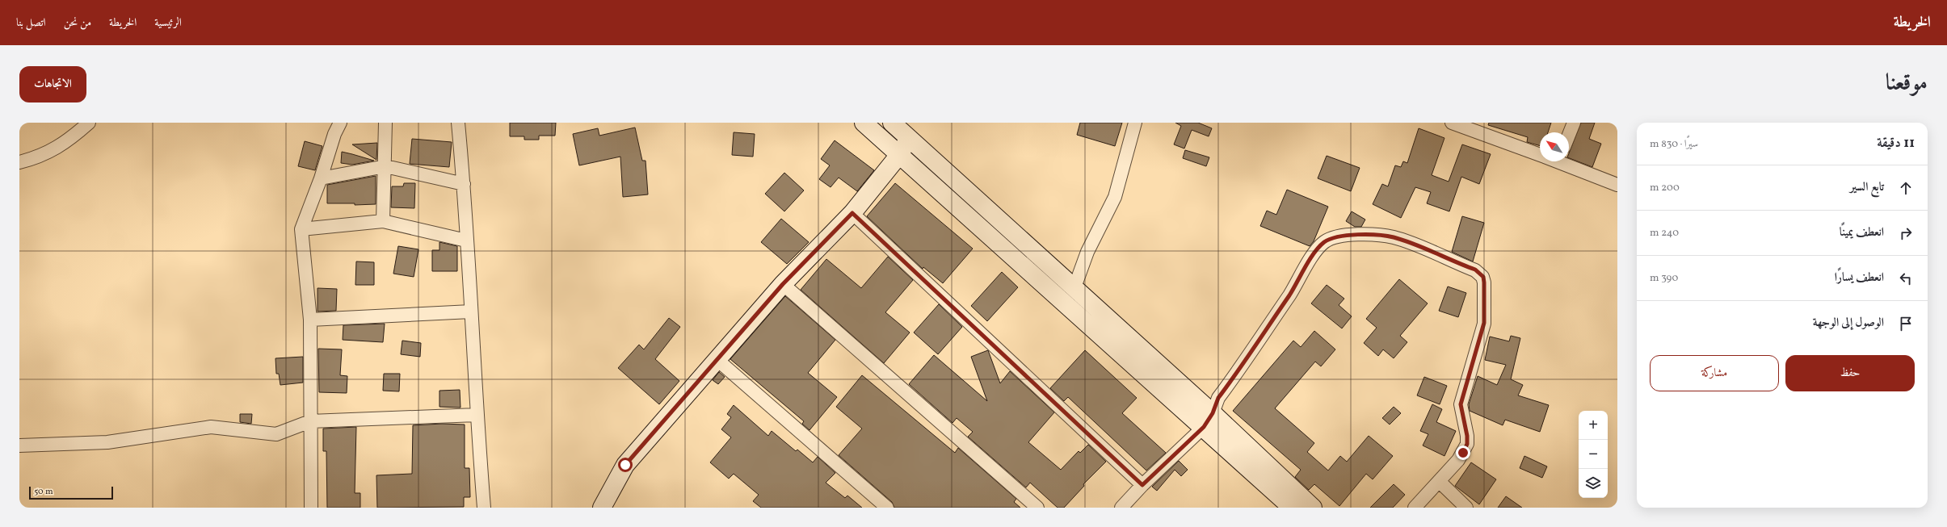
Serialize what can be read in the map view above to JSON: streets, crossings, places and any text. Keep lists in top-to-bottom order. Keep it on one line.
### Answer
{"scale_bar":"50 m","north":"top left","page":{"header":"الخريطة","nav":["الرئيسية","الخريطة","من نحن","اتصل بنا"],"title":"موقعنا","buttons":["الاتجاهات",["حفظ","مشاركة"]],"heading":["11 دقيقة","سيرًا · 830 m"],"list":[["تابع السير","200 m"],["انعطف يمينًا","240 m"],["انعطف يسارًا","390 m"],"الوصول إلى الوجهة"],"map_buttons":["+","−"],"scale":"50 m"}}
